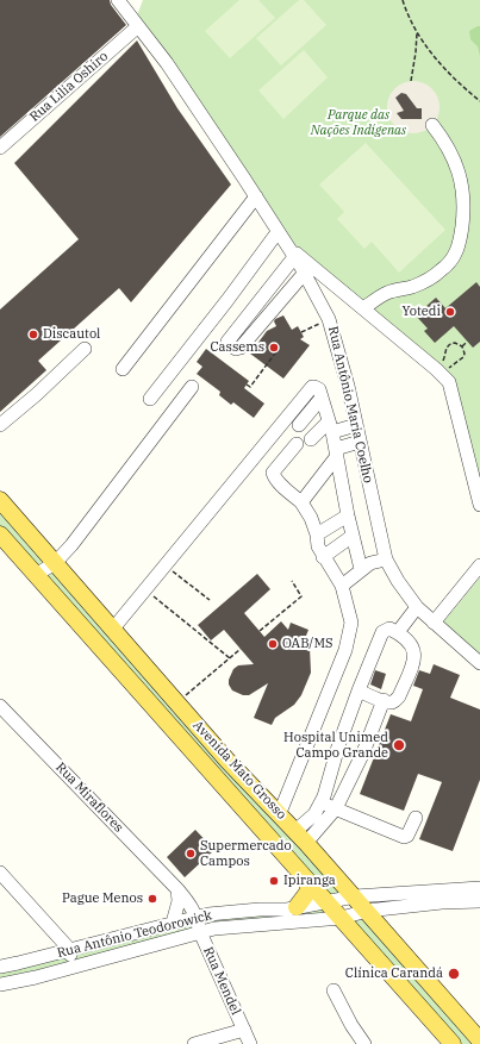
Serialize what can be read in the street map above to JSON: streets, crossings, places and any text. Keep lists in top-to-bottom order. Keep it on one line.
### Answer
{"streets":{"main road":["Avenida Mato Grosso"],"street":["Rua Lilia Oshiro","Rua Antônio Maria Coelho","Rua Miraflores","Rua Antônio Teodorowick","Rua Mendel"]},"crossings":[["Rua Lilia Oshiro","Rua Antônio Maria Coelho"],["Avenida Mato Grosso","Rua Antônio Teodorowick"],["Rua Miraflores","Rua Antônio Teodorowick"],["Rua Miraflores","Rua Mendel"],["Rua Antônio Teodorowick","Rua Mendel"]],"parks":["Parque das Nações Indígenas"],"places":["Yotedi","Discautol","Cassems","OAB/MS","Hospital Unimed Campo Grande","Supermercado Campos","Ipiranga","Pague Menos","Clínica Carandá"]}
